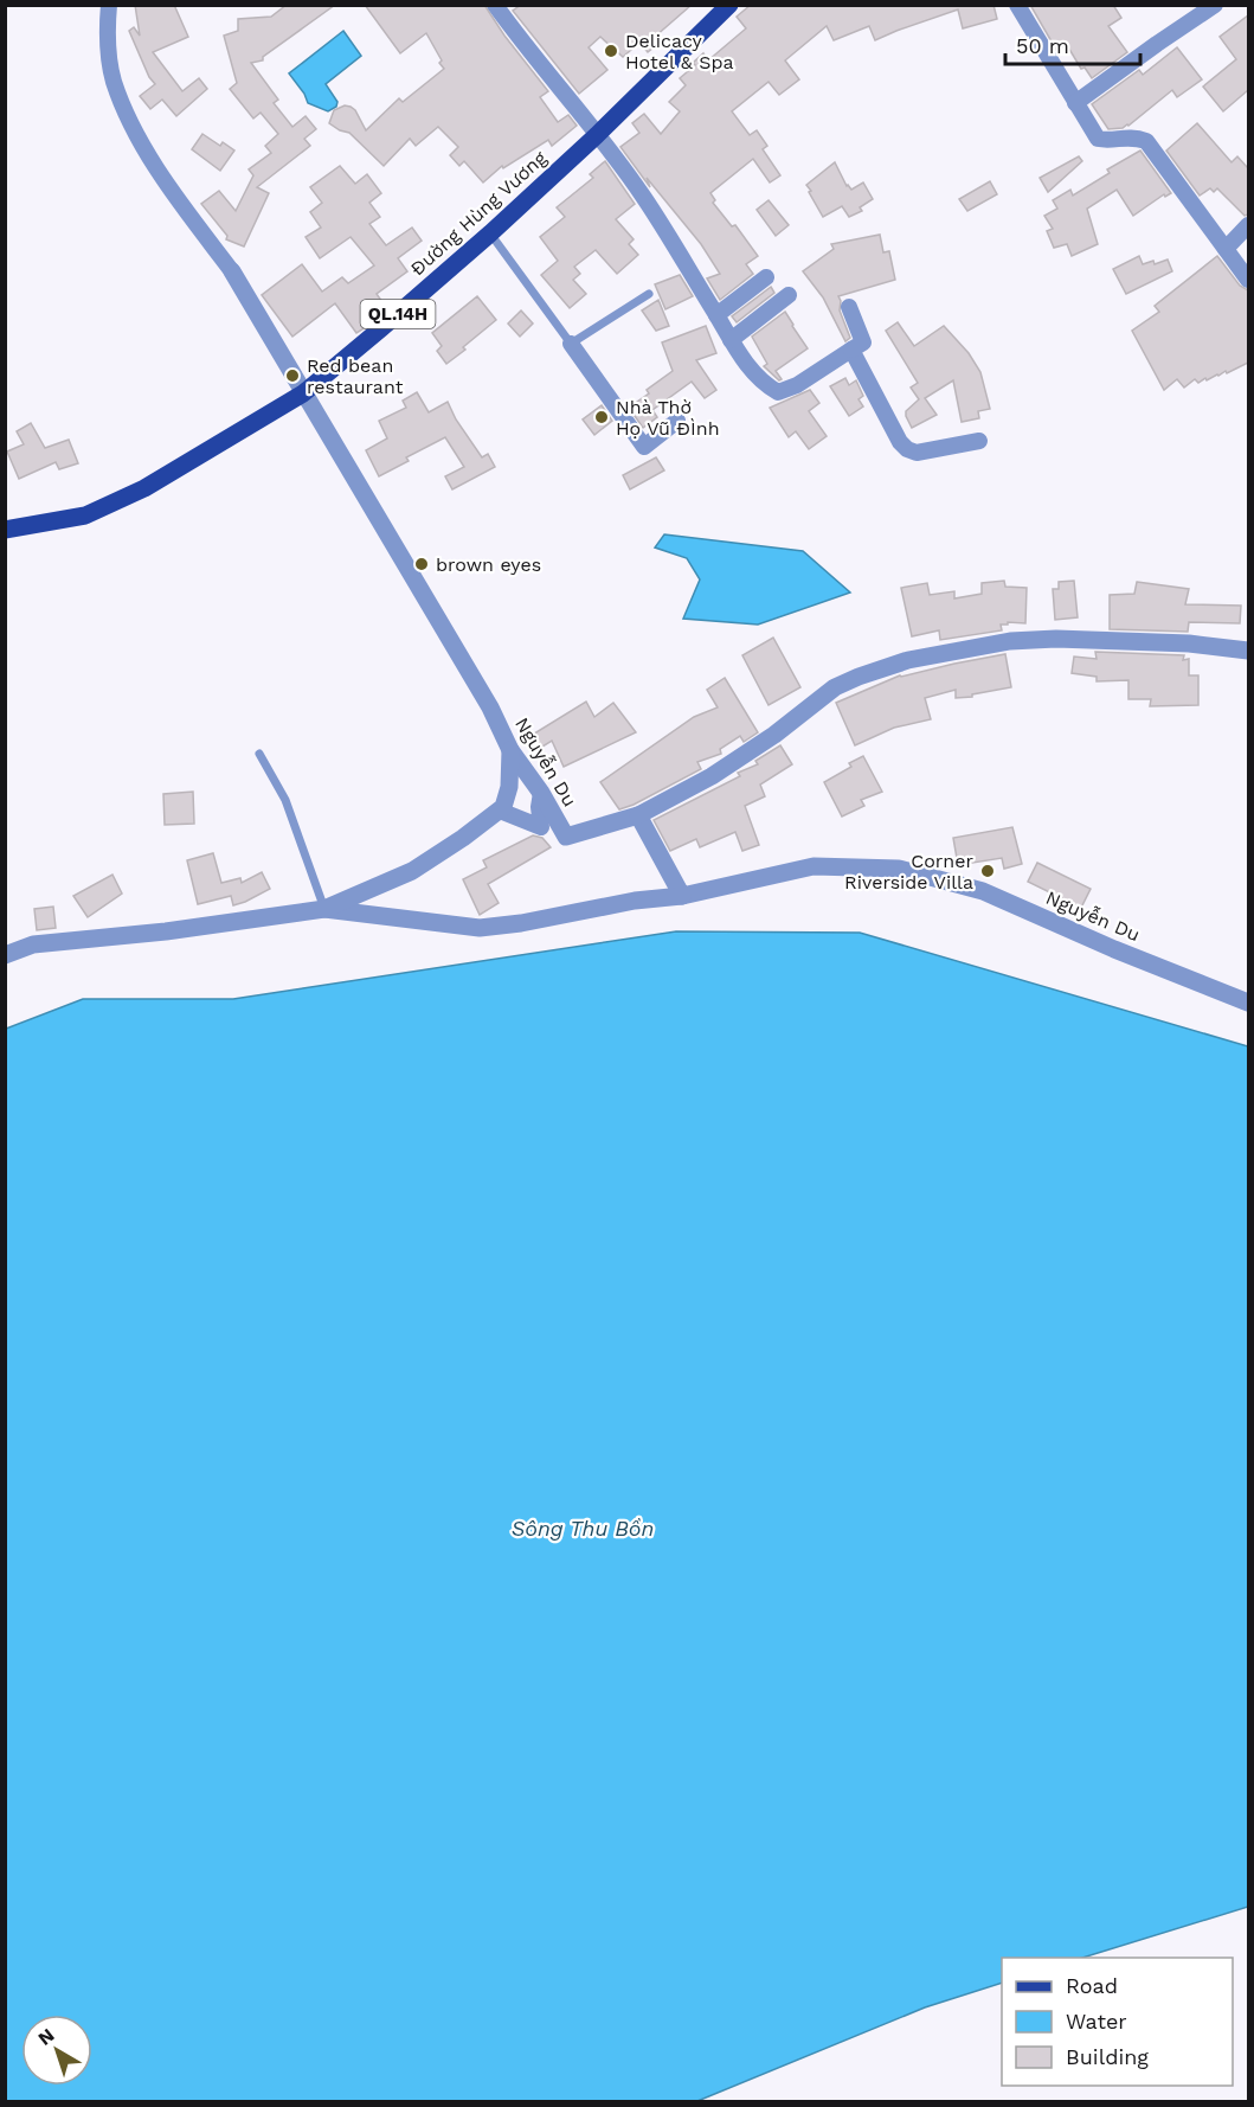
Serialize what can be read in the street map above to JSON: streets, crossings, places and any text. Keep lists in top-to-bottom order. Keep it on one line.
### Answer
{"streets":{"main road":["Đường Hùng Vương","QL.14H"],"street":["Nguyễn Du"]},"crossings":[["Đường Hùng Vương","Nguyễn Du"]],"water":["Sông Thu Bồn"],"places":["Delicacy Hotel & Spa","Red bean restaurant","Nhà Thờ Họ Vũ ĐÌnh","brown eyes","Corner Riverside Villa"],"legend":["Road","Water","Building"],"scale_bar":"50 m","north":"top left"}
